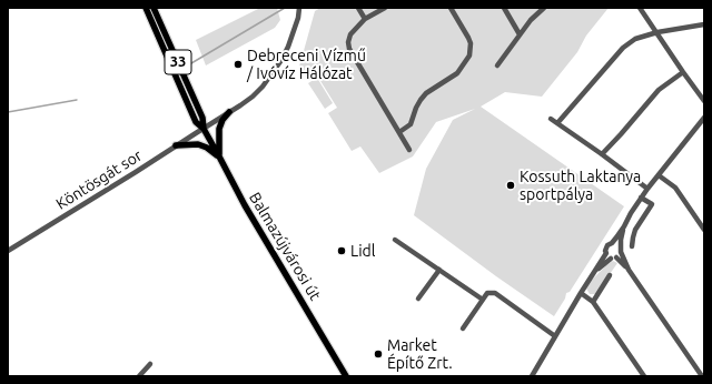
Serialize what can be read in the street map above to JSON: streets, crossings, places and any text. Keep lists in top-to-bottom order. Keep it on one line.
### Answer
{"streets":{"main road":["33","Balmazújvárosi út"],"street":["Köntösgát sor"]},"crossings":[["Köntösgát sor","Balmazújvárosi út"]],"places":["Debreceni Vízmű / Ivóvíz Hálózat","Kossuth Laktanya sportpálya","Lidl","Market Építő Zrt."]}
